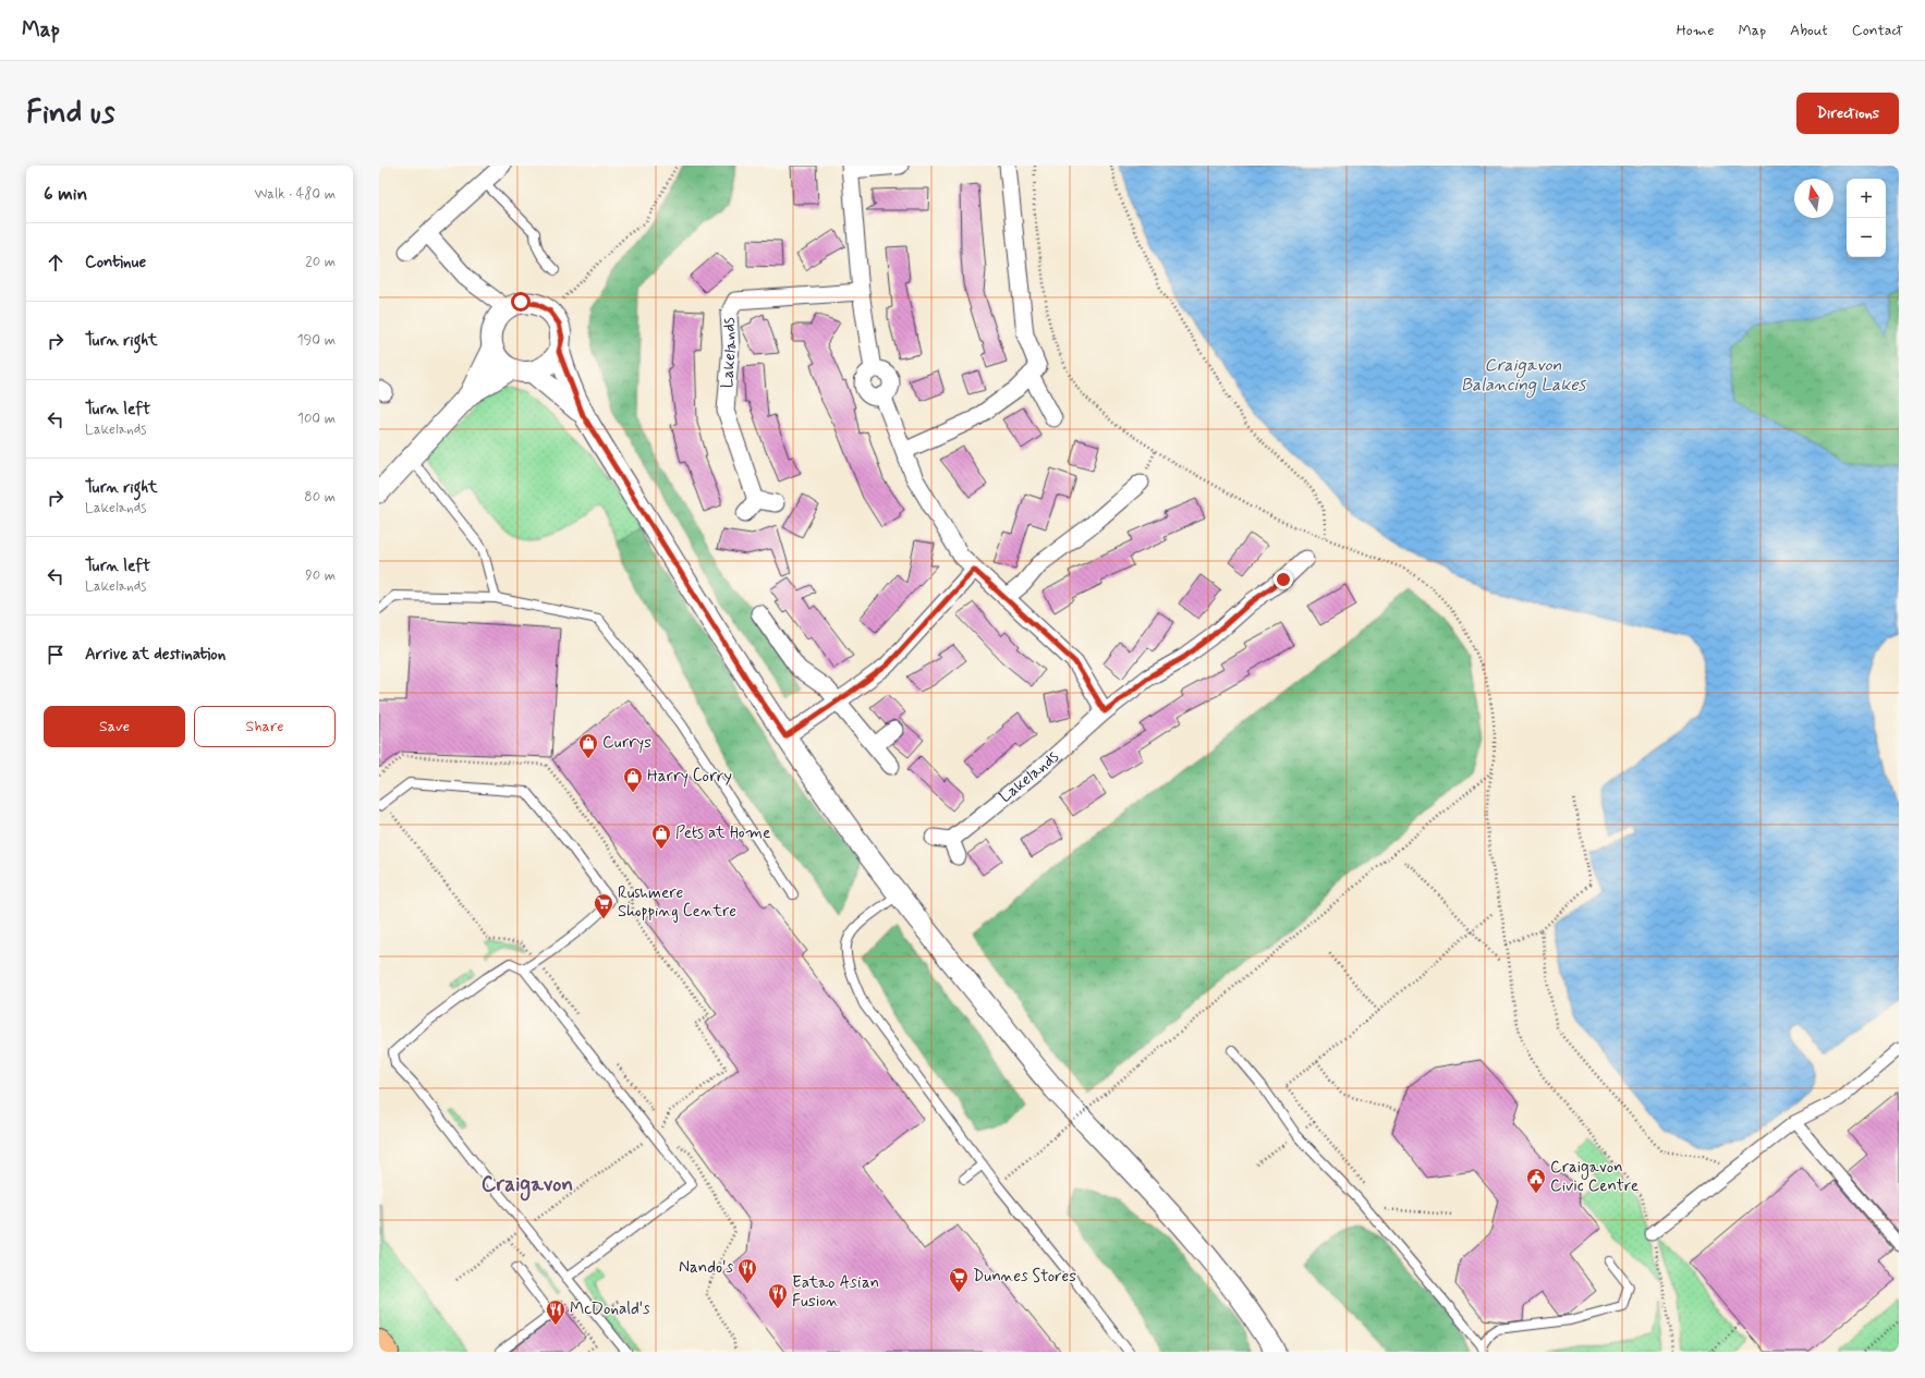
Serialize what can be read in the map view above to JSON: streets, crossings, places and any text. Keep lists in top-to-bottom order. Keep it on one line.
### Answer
{"streets":{"street":["Lakelands"]},"districts":["Craigavon"],"water":["Craigavon Balancing Lakes"],"places":{"shop":["Currys","Harry Corry","Pets at Home"],"supermarket":["Rushmere Shopping Centre","Dunnes Stores"],"public building":["Craigavon Civic Centre"],"restaurant":["Nando's","Eatao Asian Fusion","McDonald's"]},"north":"top","page":{"header":"Map","nav":["Home","Map","About","Contact"],"buttons":["Directions",["Save","Share"]],"title":"Find us","heading":["6 min","Walk · 480 m"],"map_buttons":["+","−"],"list":[["Continue","20 m"],["Turn right","190 m"],["Turn left","Lakelands","100 m"],["Turn right","Lakelands","80 m"],["Turn left","Lakelands","90 m"],"Arrive at destination"]}}
